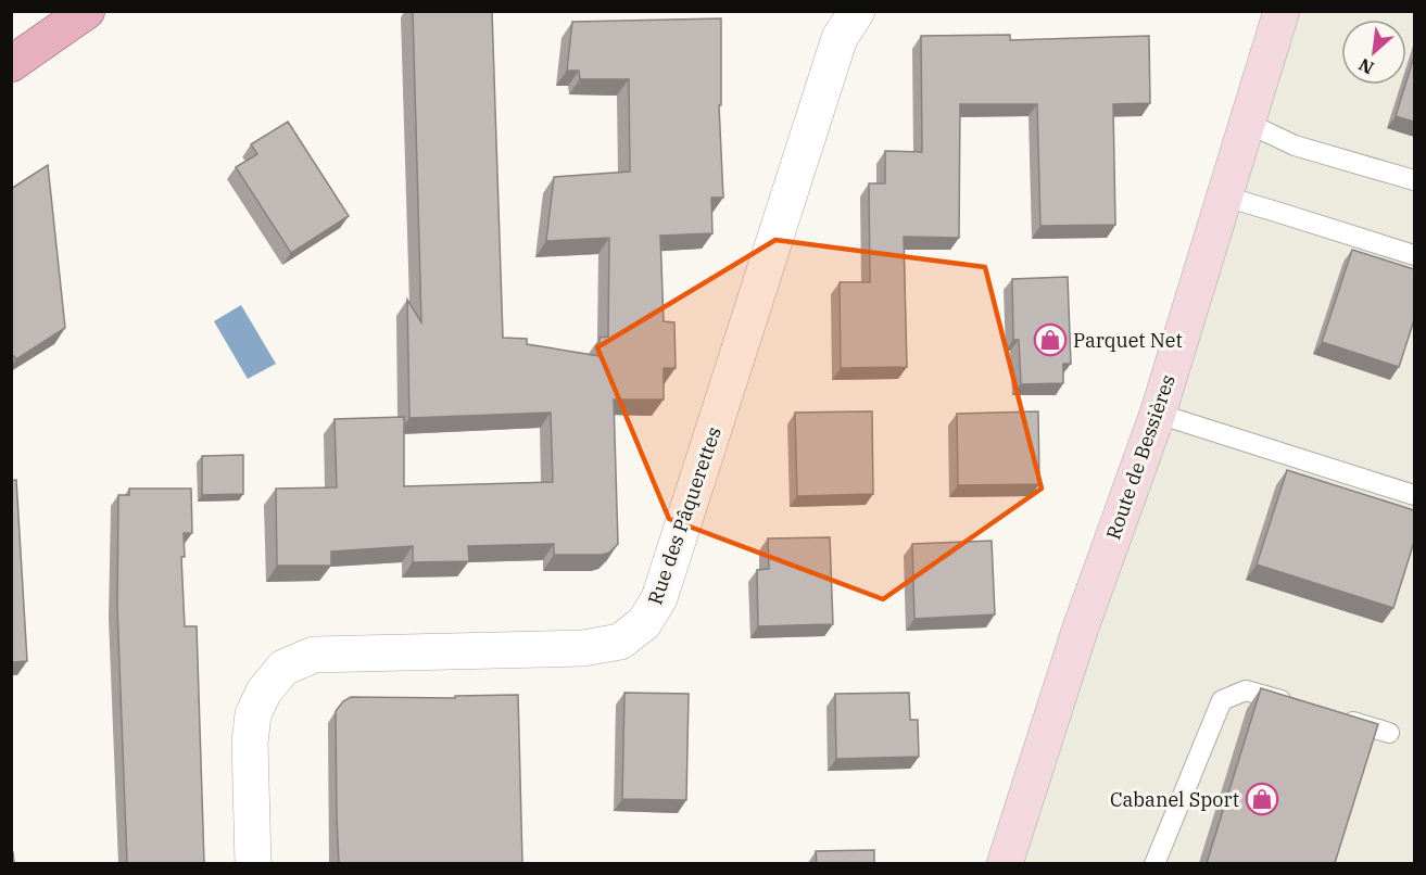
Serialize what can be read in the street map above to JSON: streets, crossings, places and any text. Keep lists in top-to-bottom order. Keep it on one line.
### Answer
{"streets":{"main road":["Route de Bessières"],"street":["Rue des Pâquerettes"]},"places":{"shop":["Parquet Net","Cabanel Sport"]},"north":"bottom left"}
